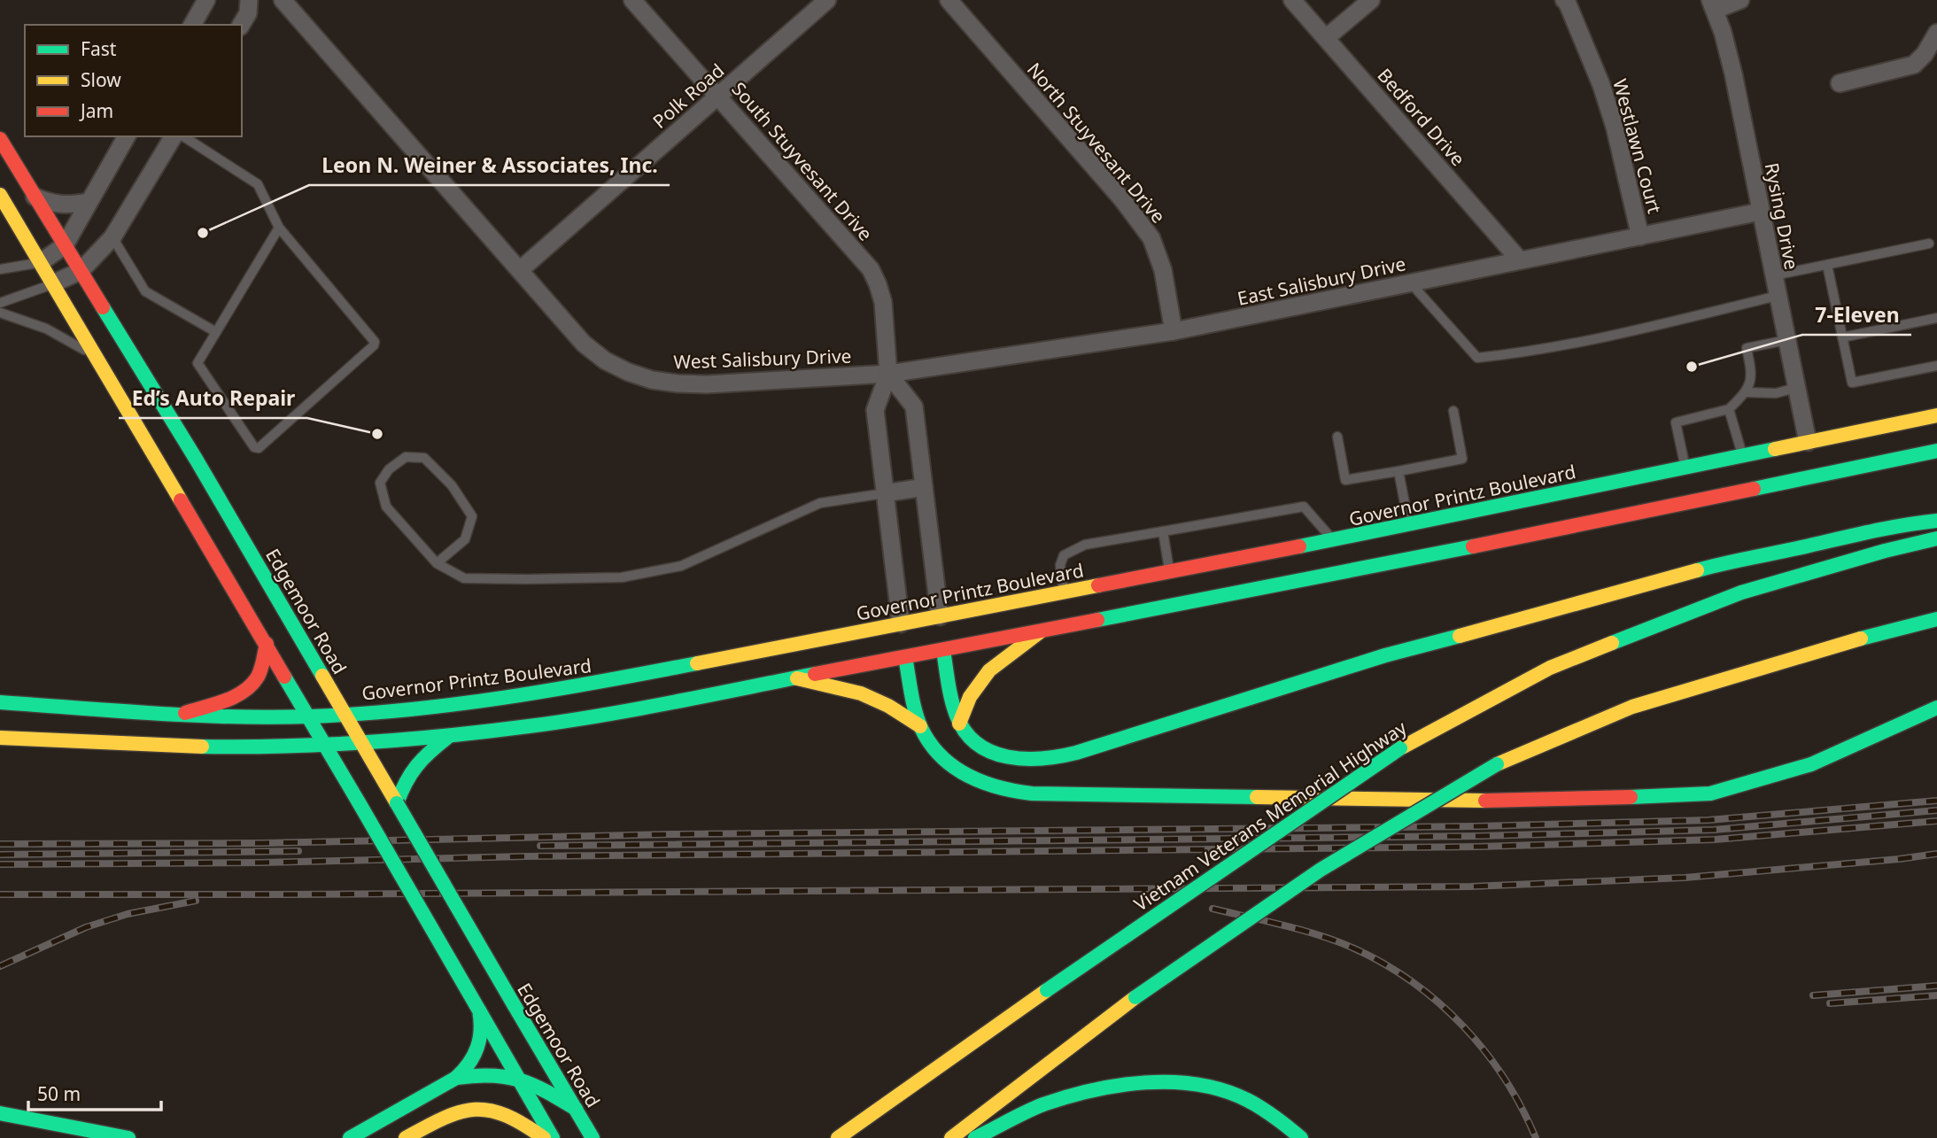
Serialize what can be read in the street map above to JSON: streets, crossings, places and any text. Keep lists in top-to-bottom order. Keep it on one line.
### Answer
{"streets":{"main road":["Governor Printz Boulevard","Edgemoor Road","Vietnam Veterans Memorial Highway"],"street":["Polk Road","Bedford Drive","North Stuyvesant Drive","Westlawn Court","South Stuyvesant Drive","Rysing Drive","East Salisbury Drive","West Salisbury Drive"]},"crossings":[["Polk Road","South Stuyvesant Drive"],["Polk Road","West Salisbury Drive"],["Bedford Drive","East Salisbury Drive"],["North Stuyvesant Drive","East Salisbury Drive"],["Westlawn Court","East Salisbury Drive"],["South Stuyvesant Drive","East Salisbury Drive"],["South Stuyvesant Drive","West Salisbury Drive"],["South Stuyvesant Drive","Governor Printz Boulevard"],["Rysing Drive","East Salisbury Drive"],["Rysing Drive","Governor Printz Boulevard"],["East Salisbury Drive","West Salisbury Drive"],["Governor Printz Boulevard","Edgemoor Road"]],"places":["Leon N. Weiner & Associates, Inc.","7-Eleven","Ed’s Auto Repair"],"legend":["Fast","Slow","Jam"],"scale_bar":"50 m"}
